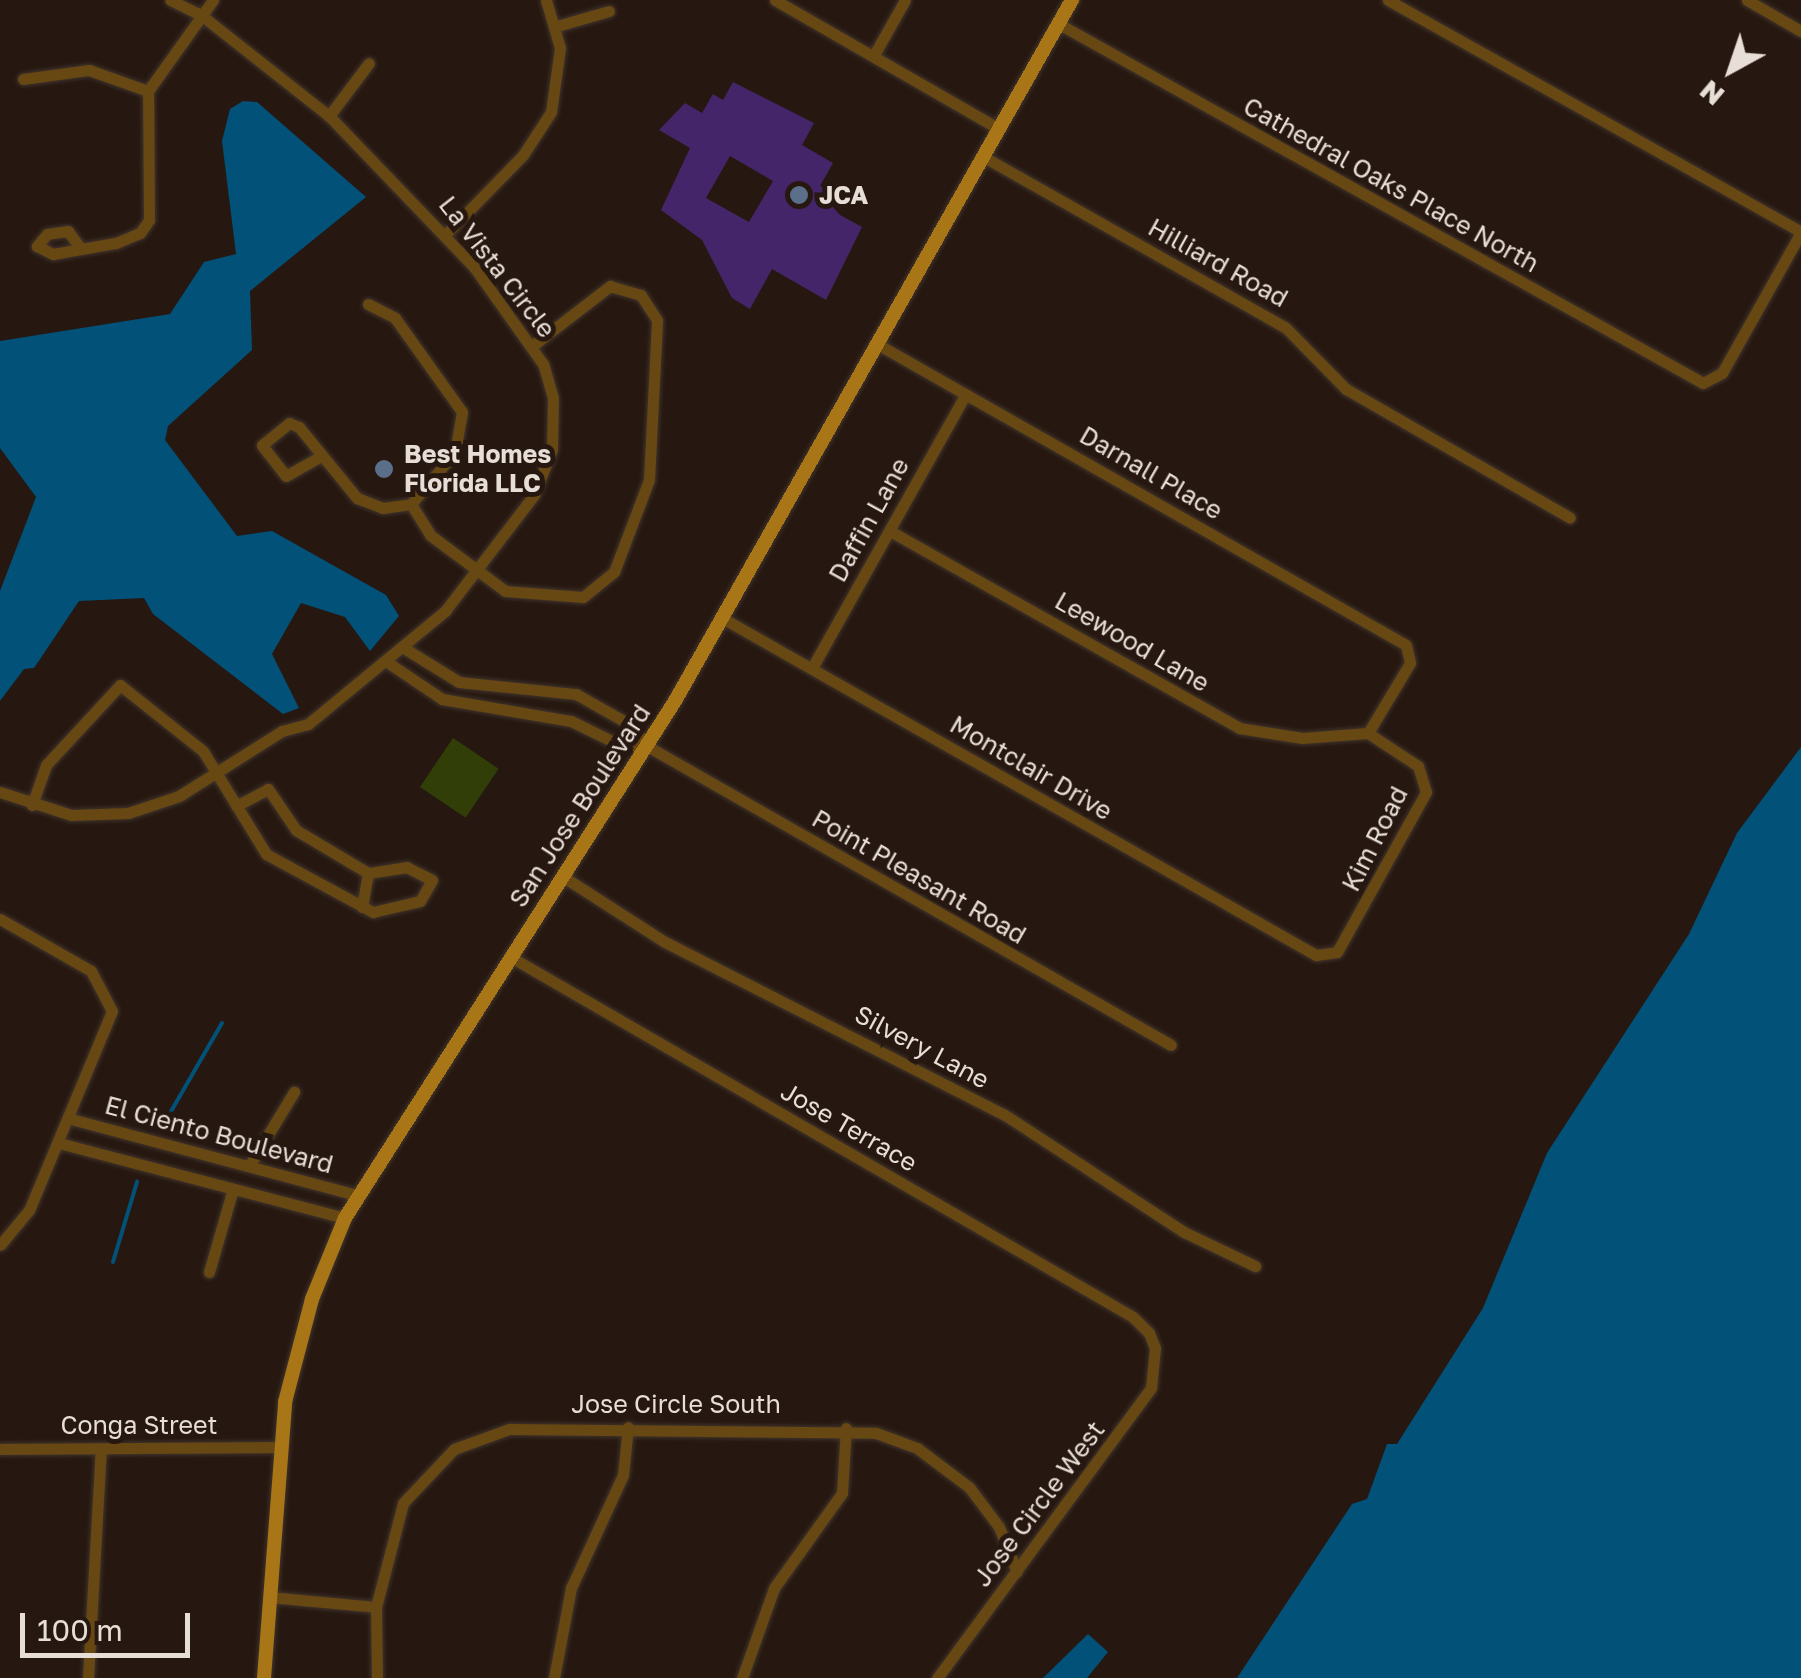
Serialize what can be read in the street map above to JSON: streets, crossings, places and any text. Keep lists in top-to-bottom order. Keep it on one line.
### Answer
{"streets":{"main road":["San Jose Boulevard"],"street":["Cathedral Oaks Place North","Hilliard Road","La Vista Circle","Darnall Place","Daffin Lane","Leewood Lane","Montclair Drive","Kim Road","Point Pleasant Road","Silvery Lane","Jose Terrace","El Ciento Boulevard","Jose Circle South","Conga Street","Jose Circle West"]},"crossings":[["Cathedral Oaks Place North","San Jose Boulevard"],["Hilliard Road","San Jose Boulevard"],["La Vista Circle","Point Pleasant Road"],["Darnall Place","Daffin Lane"],["Darnall Place","Leewood Lane"],["Darnall Place","San Jose Boulevard"],["Darnall Place","Kim Road"],["Daffin Lane","Leewood Lane"],["Daffin Lane","Montclair Drive"],["Leewood Lane","Kim Road"],["Montclair Drive","San Jose Boulevard"],["Montclair Drive","Kim Road"],["San Jose Boulevard","Point Pleasant Road"],["San Jose Boulevard","Silvery Lane"],["San Jose Boulevard","Jose Terrace"],["San Jose Boulevard","El Ciento Boulevard"],["San Jose Boulevard","Conga Street"],["Jose Terrace","Jose Circle West"],["Jose Circle South","Jose Circle West"]],"places":["JCA","Best Homes Florida LLC"],"scale_bar":"100 m","north":"bottom left"}
